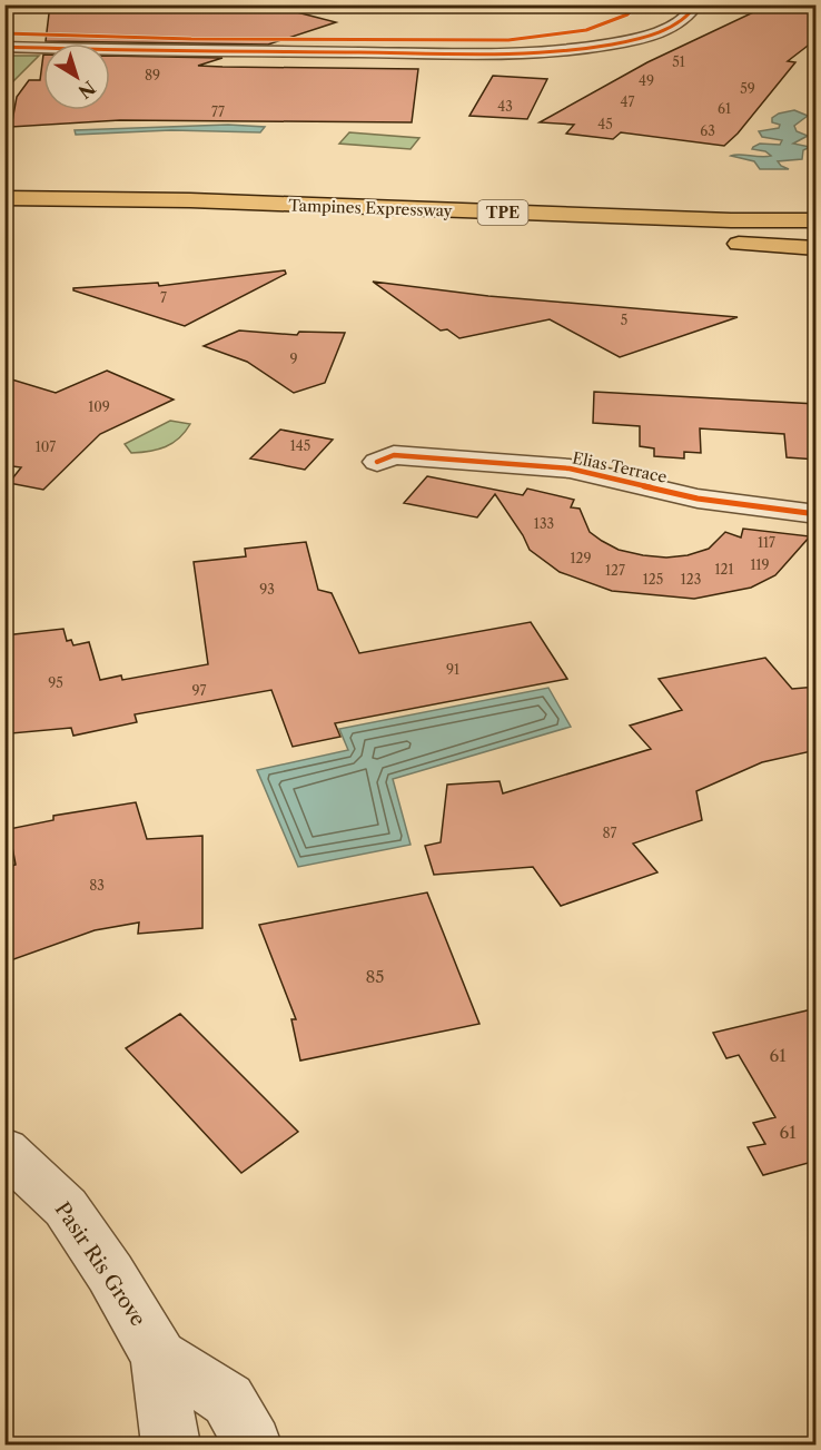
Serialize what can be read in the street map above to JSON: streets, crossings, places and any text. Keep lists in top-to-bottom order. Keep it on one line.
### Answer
{"streets":{"highway":["Tampines Expressway","TPE"],"street":["Elias Terrace","Pasir Ris Grove"]},"house_numbers":["51","89","49","59","47","43","61","77","45","63","7","5","9","109","145","107","133","117","129","119","121","127","125","123","93","91","95","97","87","83","85","61","61"],"north":"bottom right"}
